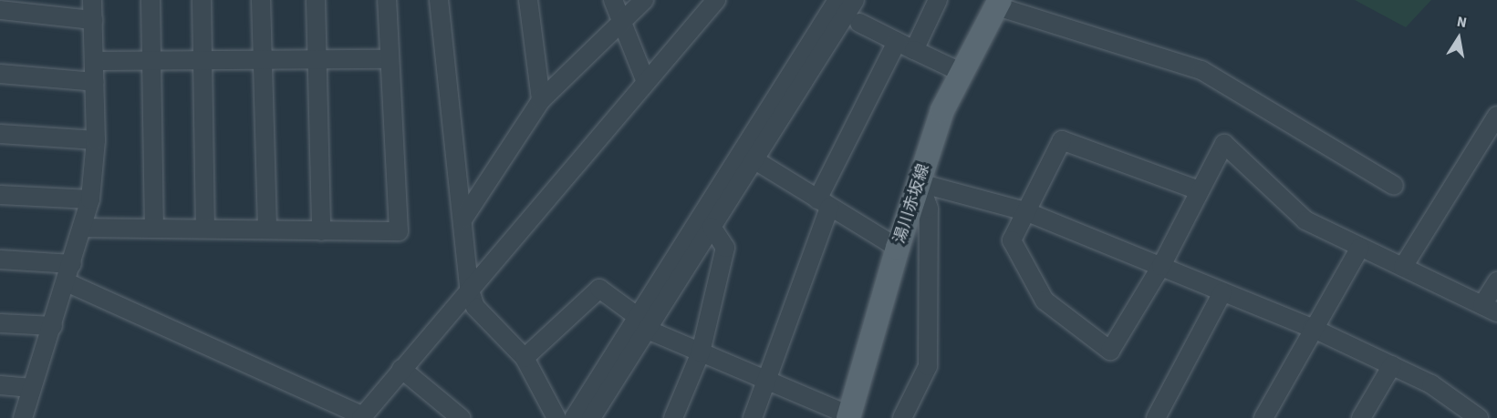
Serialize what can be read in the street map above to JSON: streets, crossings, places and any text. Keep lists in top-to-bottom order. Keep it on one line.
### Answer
{"streets":{"main road":["湯川赤坂線"]},"north":"top"}
